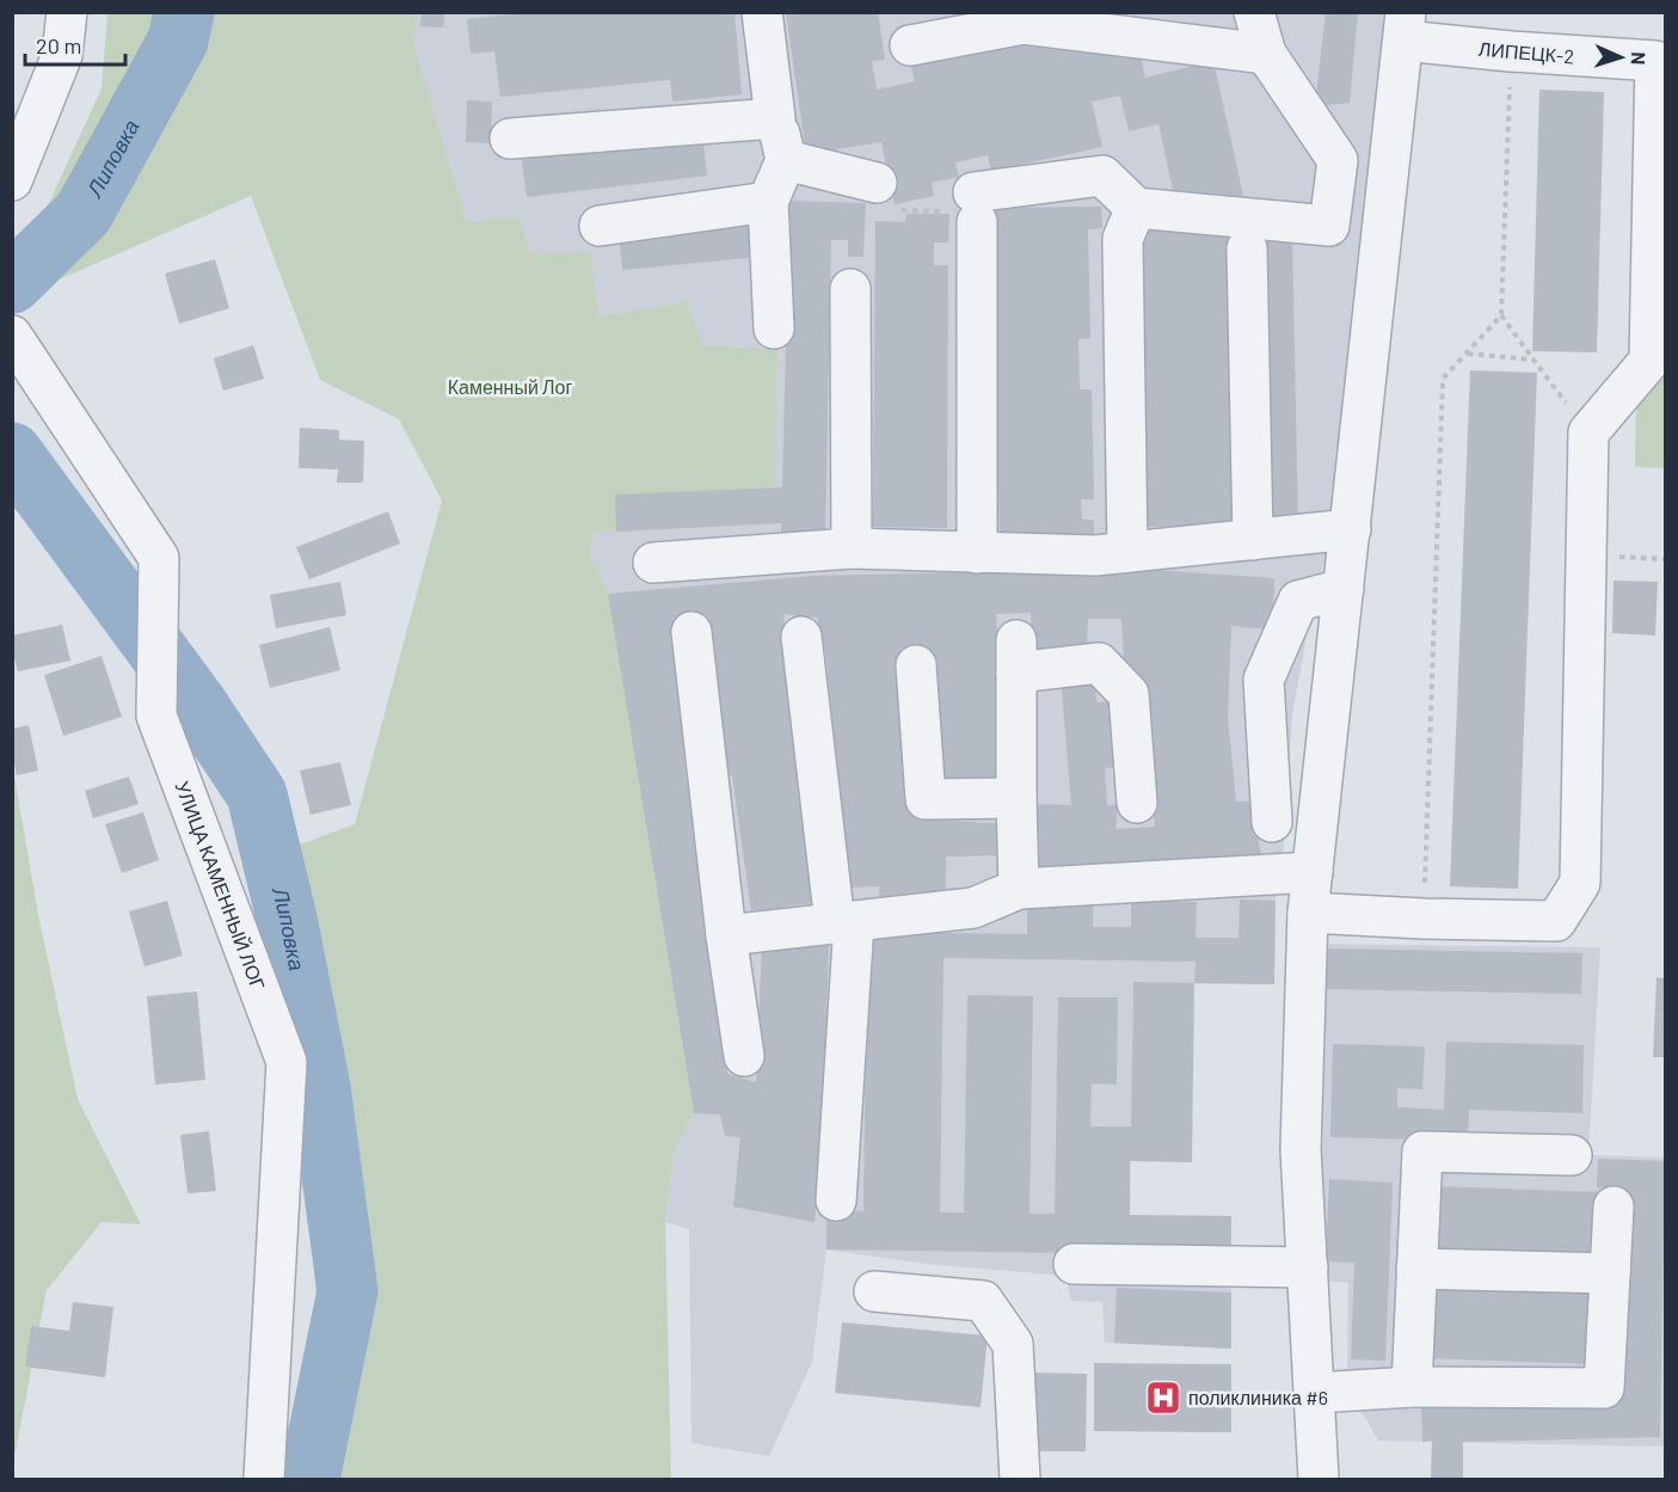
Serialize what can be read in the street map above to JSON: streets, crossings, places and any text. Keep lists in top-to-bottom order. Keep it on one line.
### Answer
{"streets":{"street":["ЛИПЕЦК-2","УЛИЦА КАМЕННЫЙ ЛОГ"]},"water":["Липовка"],"parks":["Каменный Лог"],"places":{"hospital":["поликлиника #6"]},"scale_bar":"20 m","north":"right"}
